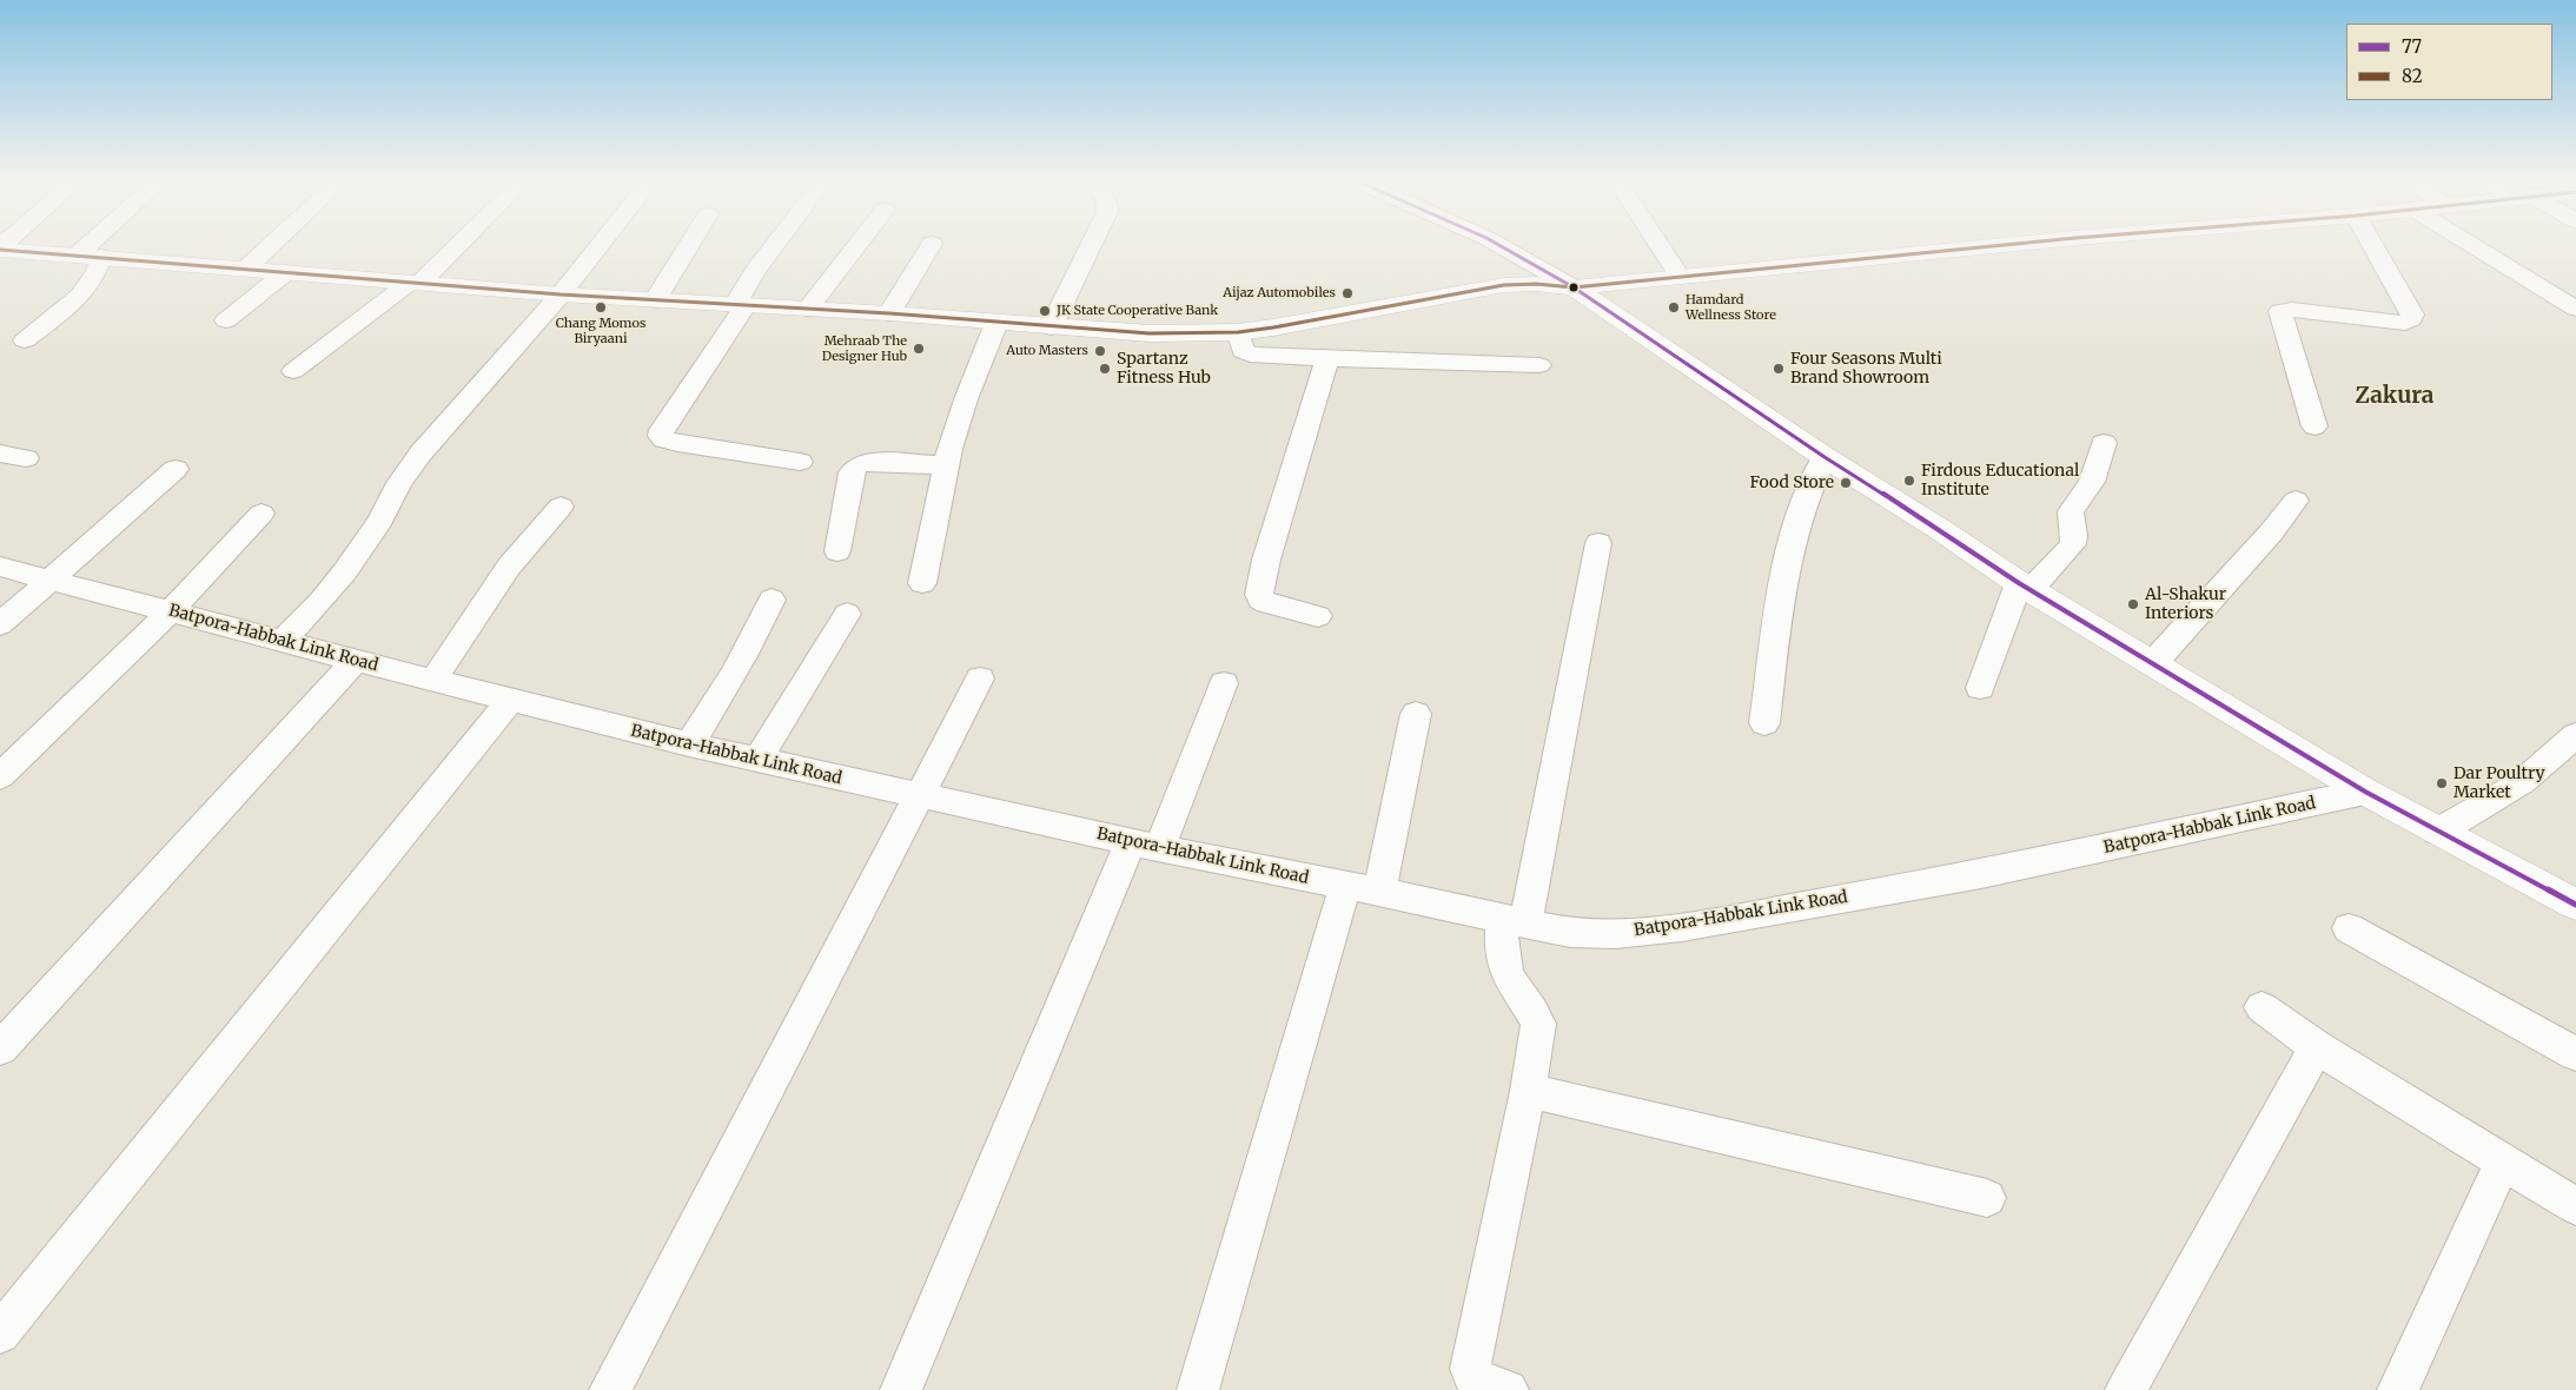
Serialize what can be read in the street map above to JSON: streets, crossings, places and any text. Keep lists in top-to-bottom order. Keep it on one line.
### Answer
{"streets":{"street":["Batpora-Habbak Link Road"]},"districts":["Zakura"],"places":["Aijaz Automobiles","Chang Momos Biryaani","Hamdard Wellness Store","JK State Cooperative Bank","Mehraab The Designer Hub","Auto Masters","Spartanz Fitness Hub","Four Seasons Multi Brand Showroom","Firdous Educational Institute","Food Store","Al-Shakur Interiors","Dar Poultry Market"],"lines":["transit line 77","transit line 82"],"legend":["77","82"]}
